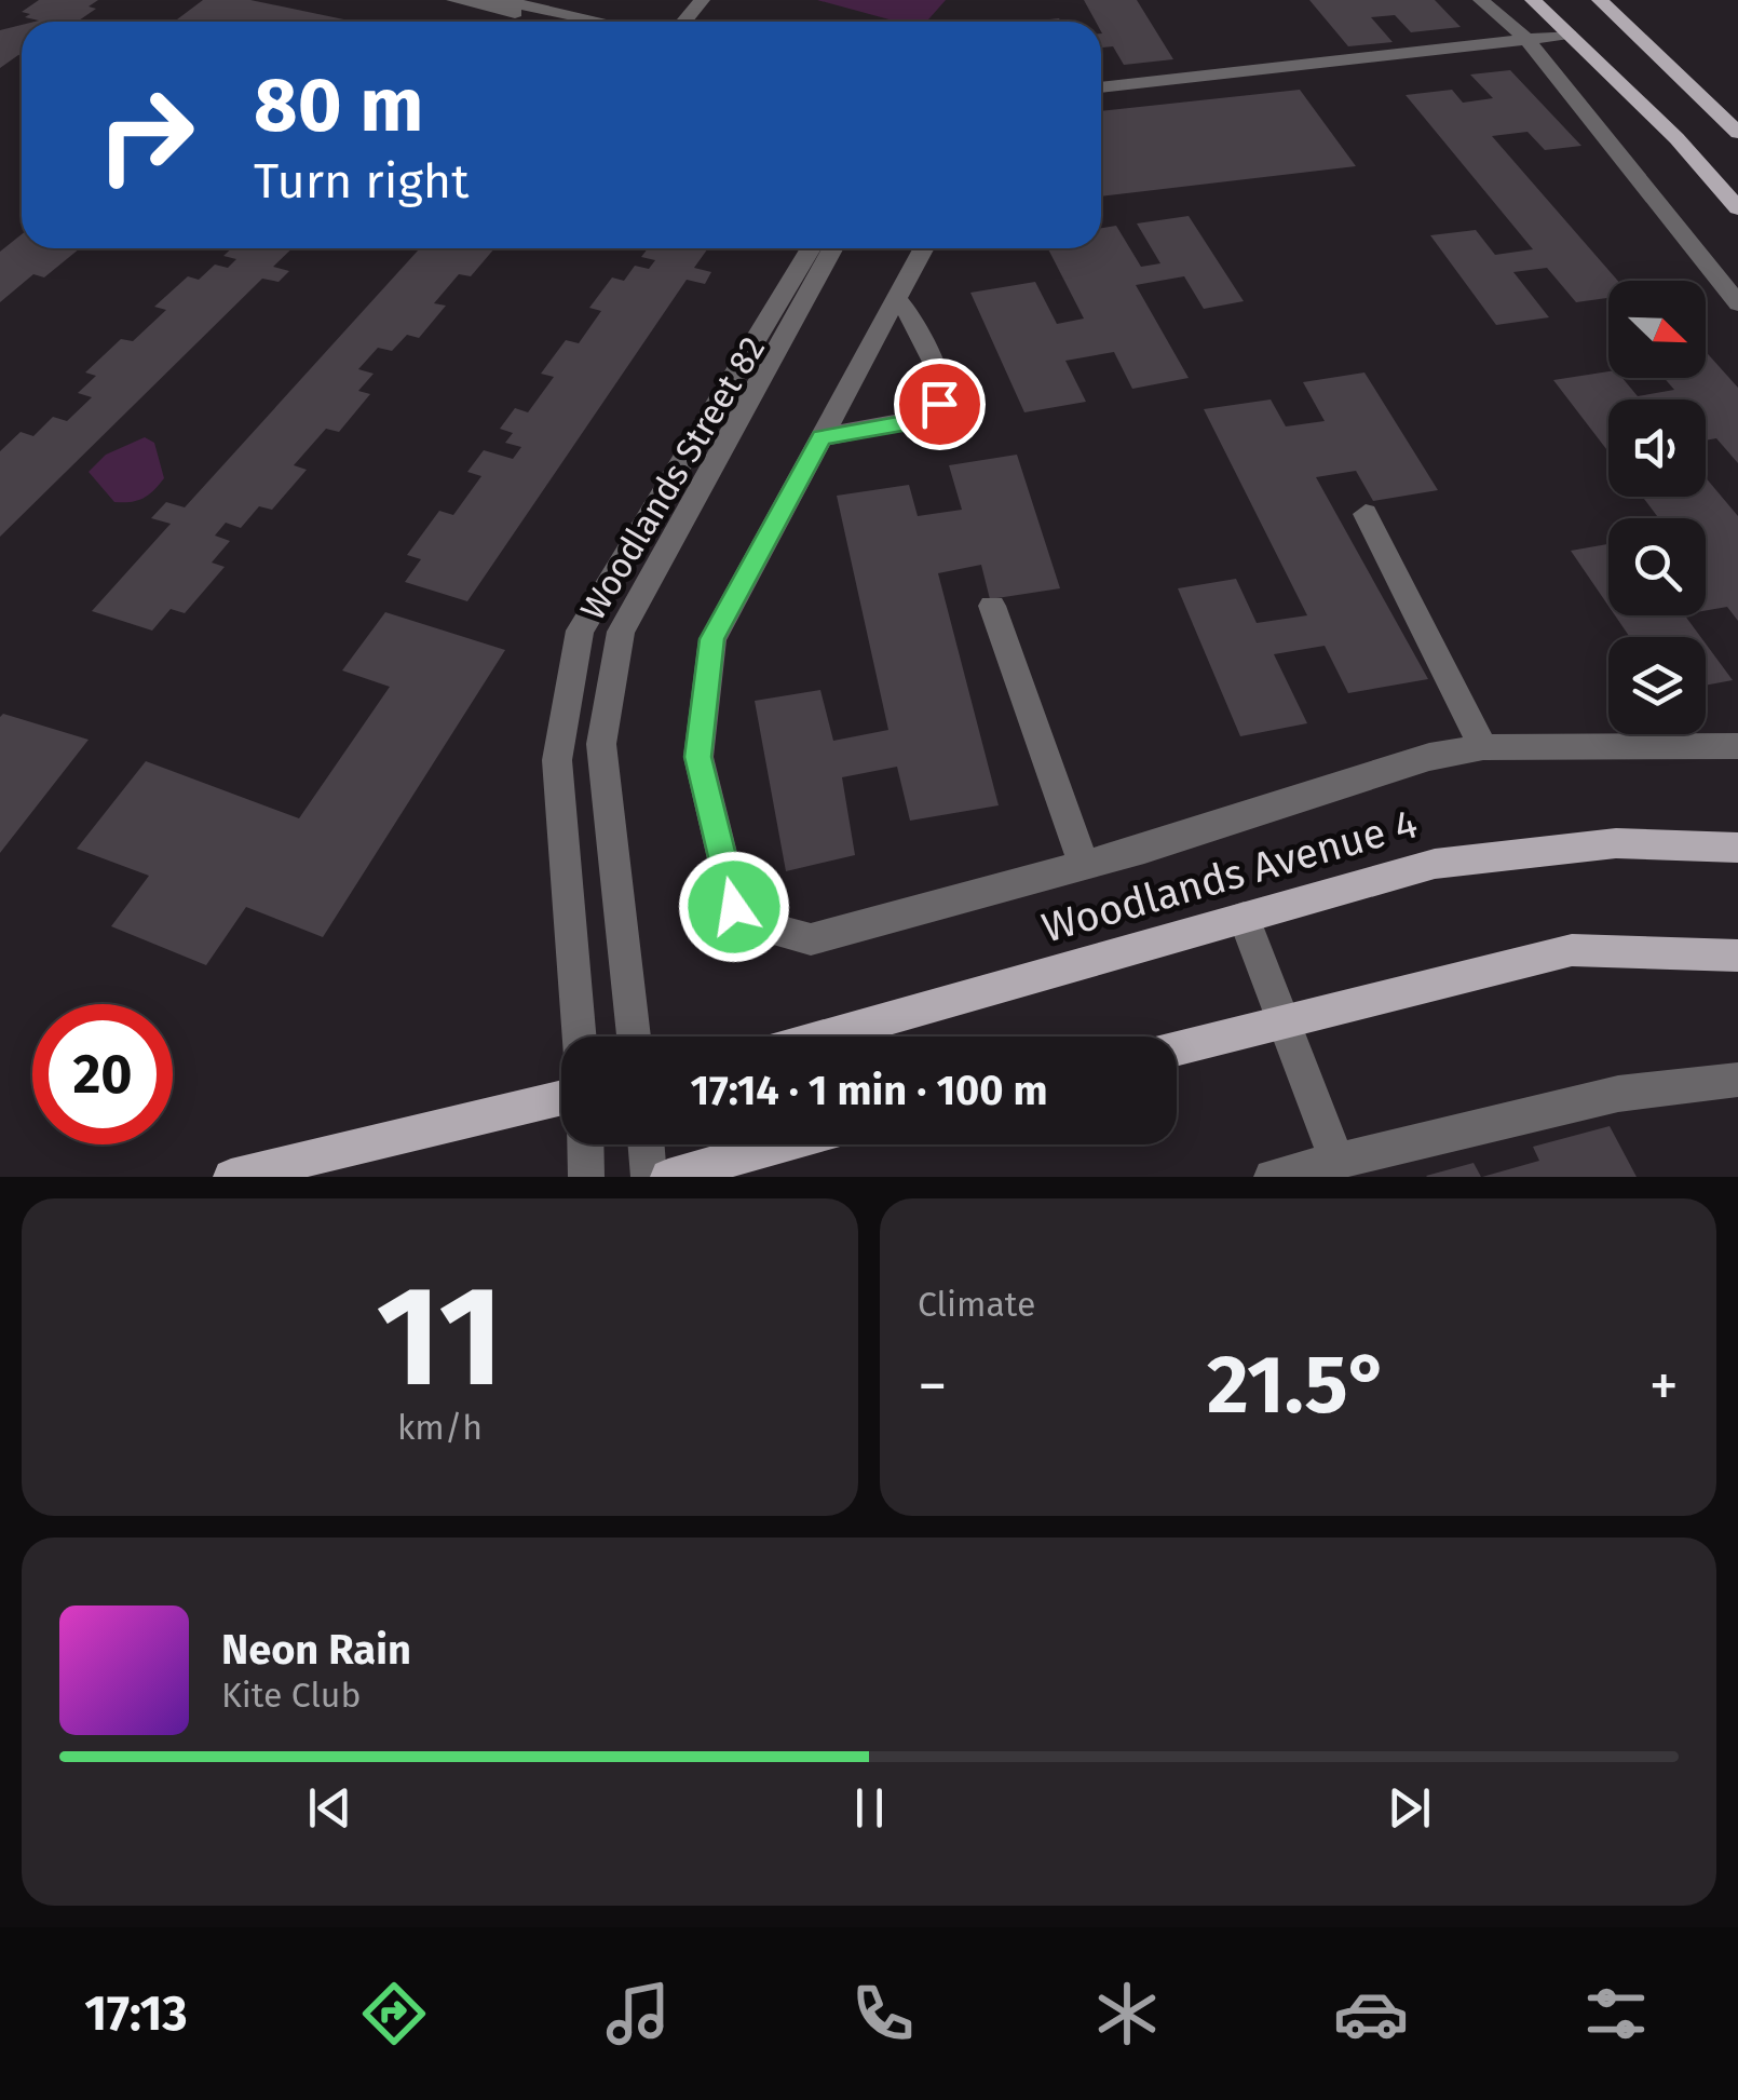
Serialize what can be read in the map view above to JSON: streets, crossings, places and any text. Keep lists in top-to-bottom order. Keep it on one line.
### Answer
{"streets":{"main road":["Woodlands Avenue 4"],"street":["Woodlands Street 82"]},"north":"bottom right","page":{"turn":["80 m","Turn right"],"limit":"20","trip":"17:14 · 1 min · 100 m","tile":[["11","km/h"],"Climate"],"heat":["−","21.5°","+"],"song":["Neon Rain","Kite Club"],"tabs":"17:13"}}
